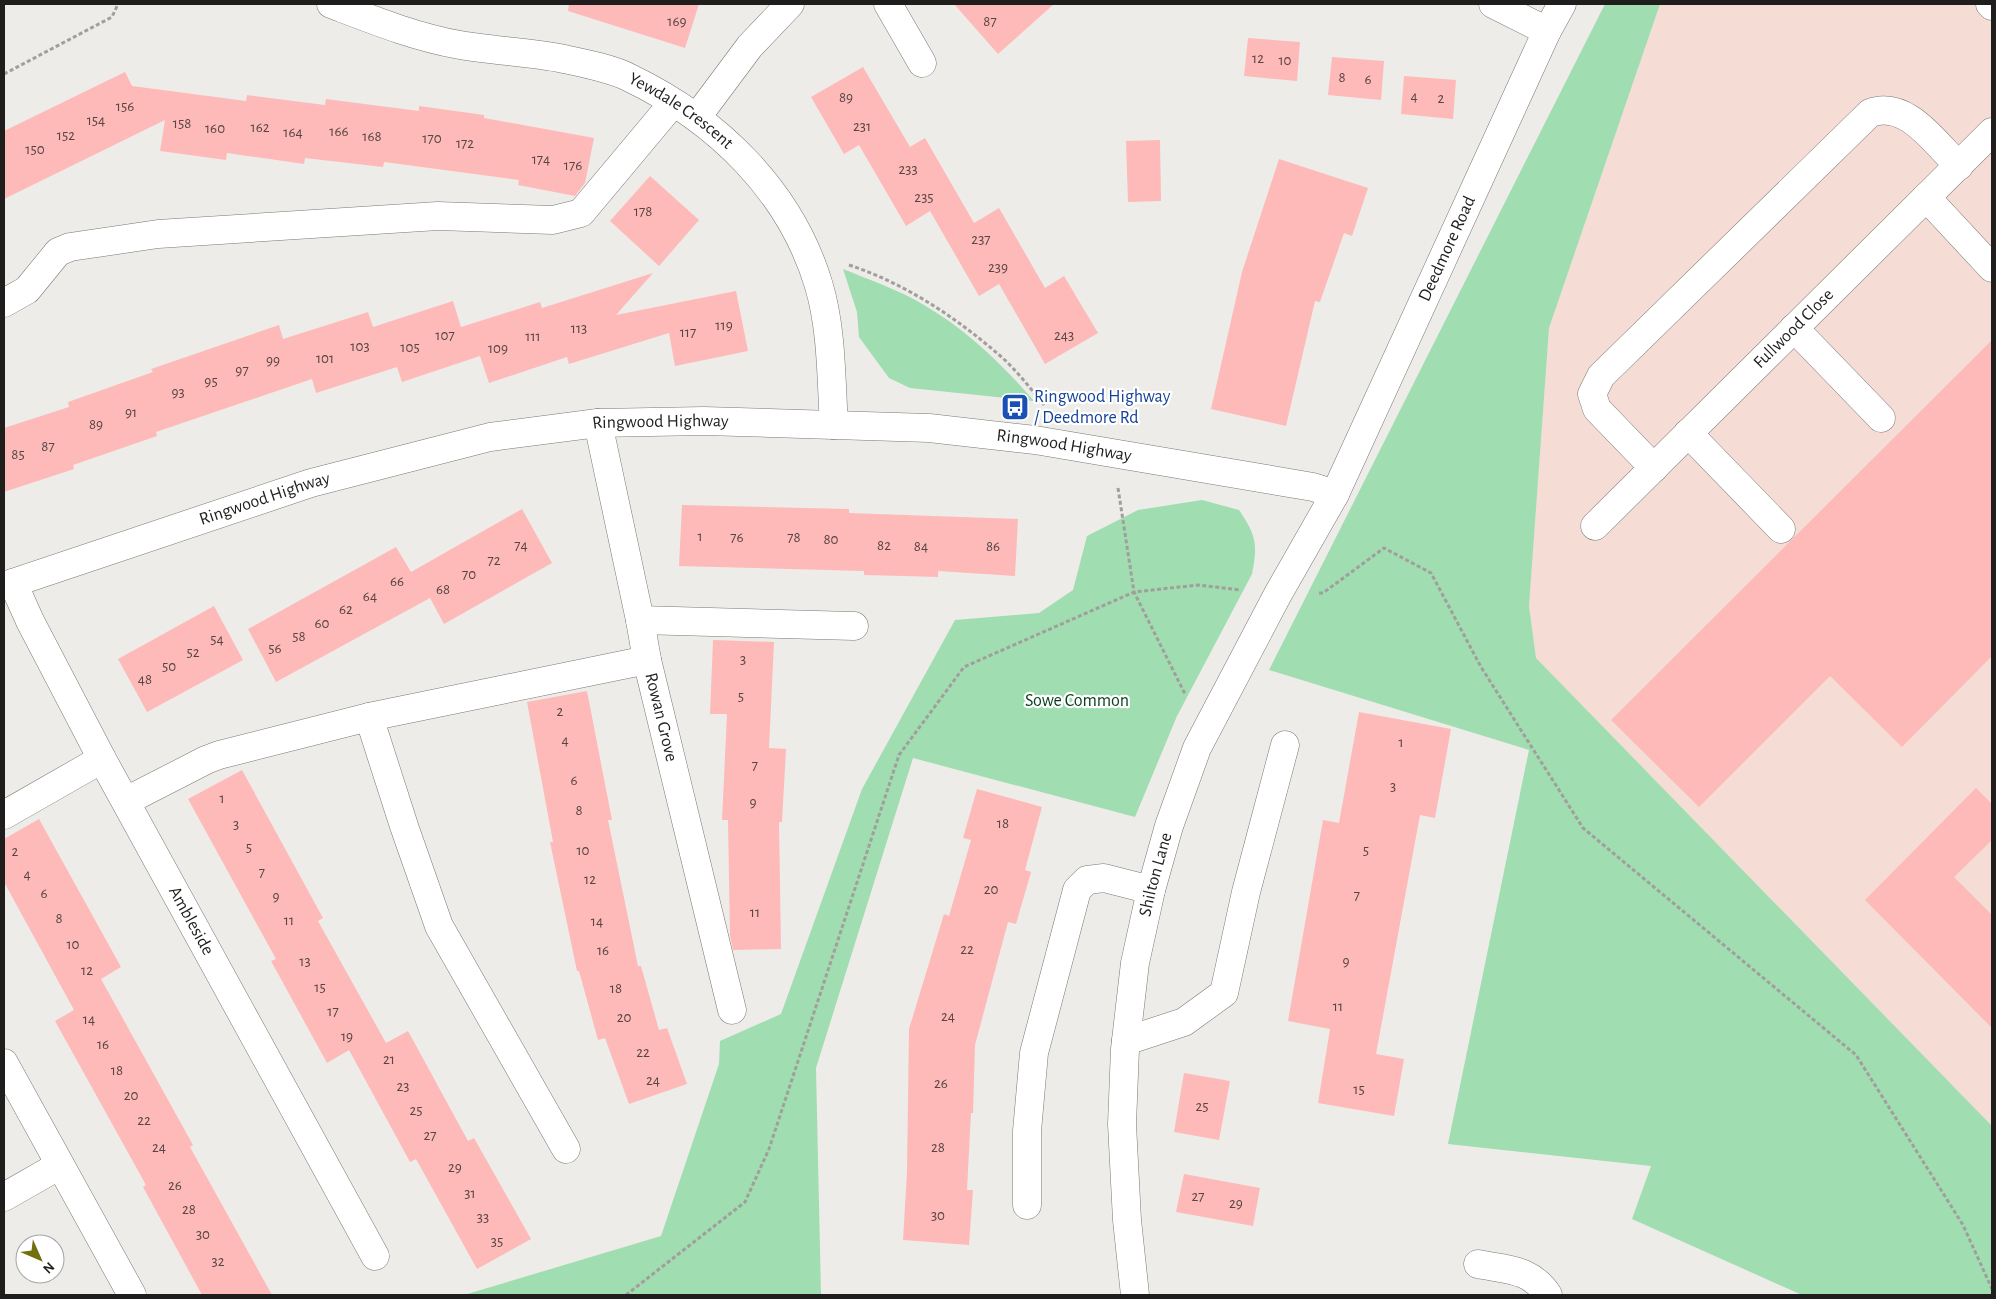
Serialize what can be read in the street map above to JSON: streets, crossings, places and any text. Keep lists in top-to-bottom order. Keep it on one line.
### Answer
{"streets":{"street":["Yewdale Crescent","Deedmore Road","Fullwood Close","Ringwood Highway","Rowan Grove","Shilton Lane","Ambleside"]},"crossings":[["Yewdale Crescent","Ringwood Highway"],["Deedmore Road","Ringwood Highway"],["Deedmore Road","Shilton Lane"],["Ringwood Highway","Rowan Grove"],["Ringwood Highway","Shilton Lane"],["Ringwood Highway","Ambleside"]],"parks":["Sowe Common"],"places":{"bus stop":["Ringwood Highway / Deedmore Rd"]},"house_numbers":["169","87","12","10","8","6","4","89","2","156","154","158","231","162","160","166","164","152","168","170","172","150","174","176","233","235","178","237","239","119","113","117","107","243","111","103","105","109","101","99","97","95","93","91","89","87","85","1","76","78","80","74","82","84","86","72","70","66","68","64","62","60","58","54","56","52","3","50","48","5","2","4","1","7","6","3","1","9","8","18","3","5","10","5","2","7","4","12","20","6","7","9","11","8","11","14","10","22","16","13","9","12","15","18","11","17","24","20","14","19","16","22","21","18","24","26","23","15","20","25","25","22","27","24","28","29","26","31","27","29","28","30","33","30","35","32"],"north":"bottom right"}
